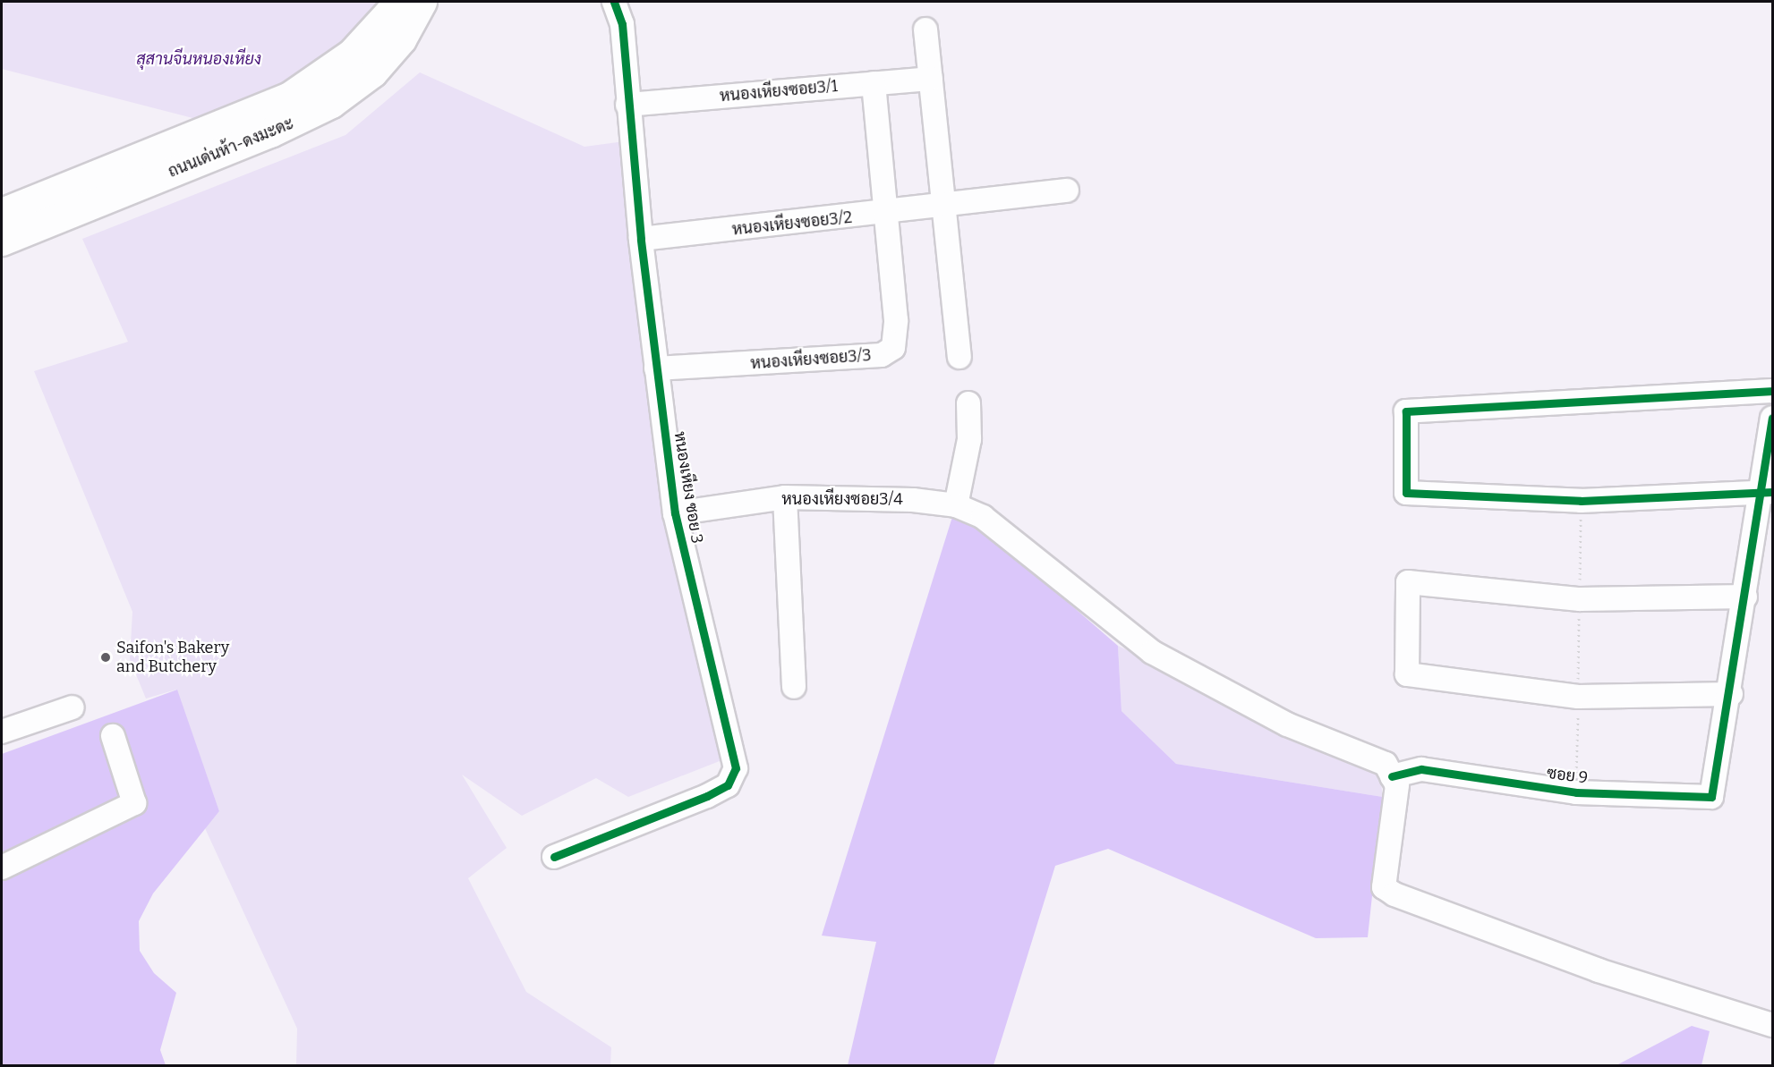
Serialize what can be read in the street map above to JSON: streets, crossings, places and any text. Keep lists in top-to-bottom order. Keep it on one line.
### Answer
{"streets":{"main road":["ถนนเด่นห้า-ดงมะดะ"],"street":["หนองเหียงซอย3/1","หนองเหียงซอย3/2","หนองเหียงซอย3/3","หนองเหียง ซอย 3","หนองเหียงซอย3/4","ซอย 9"]},"crossings":[["หนองเหียงซอย3/1","หนองเหียง ซอย 3"],["หนองเหียงซอย3/2","หนองเหียงซอย3/3"],["หนองเหียงซอย3/2","หนองเหียง ซอย 3"],["หนองเหียงซอย3/3","หนองเหียง ซอย 3"],["หนองเหียง ซอย 3","หนองเหียงซอย3/4"],["หนองเหียงซอย3/4","ซอย 9"]],"parks":["สุสานจีนหนองเหียง"],"places":["Saifon's Bakery and Butchery"]}
